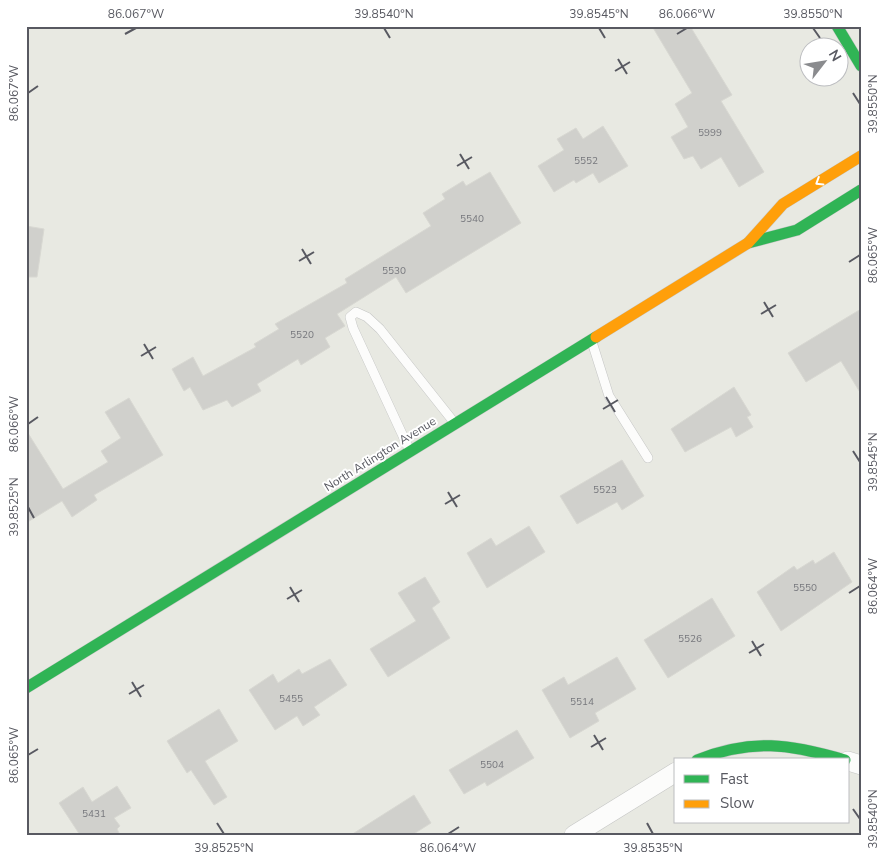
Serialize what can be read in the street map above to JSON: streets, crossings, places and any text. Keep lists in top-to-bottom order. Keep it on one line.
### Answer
{"streets":{"main road":["North Arlington Avenue"]},"house_numbers":["5999","5552","5540","5530","5520","5523","5550","5526","5455","5514","5504","5431"],"legend":["Fast","Slow"],"north":"top right","coordinates":["86.067°W","39.8540°N","39.8545°N","86.066°W","39.8550°N","86.065°W","39.8525°N","86.064°W","39.8535°N"]}
